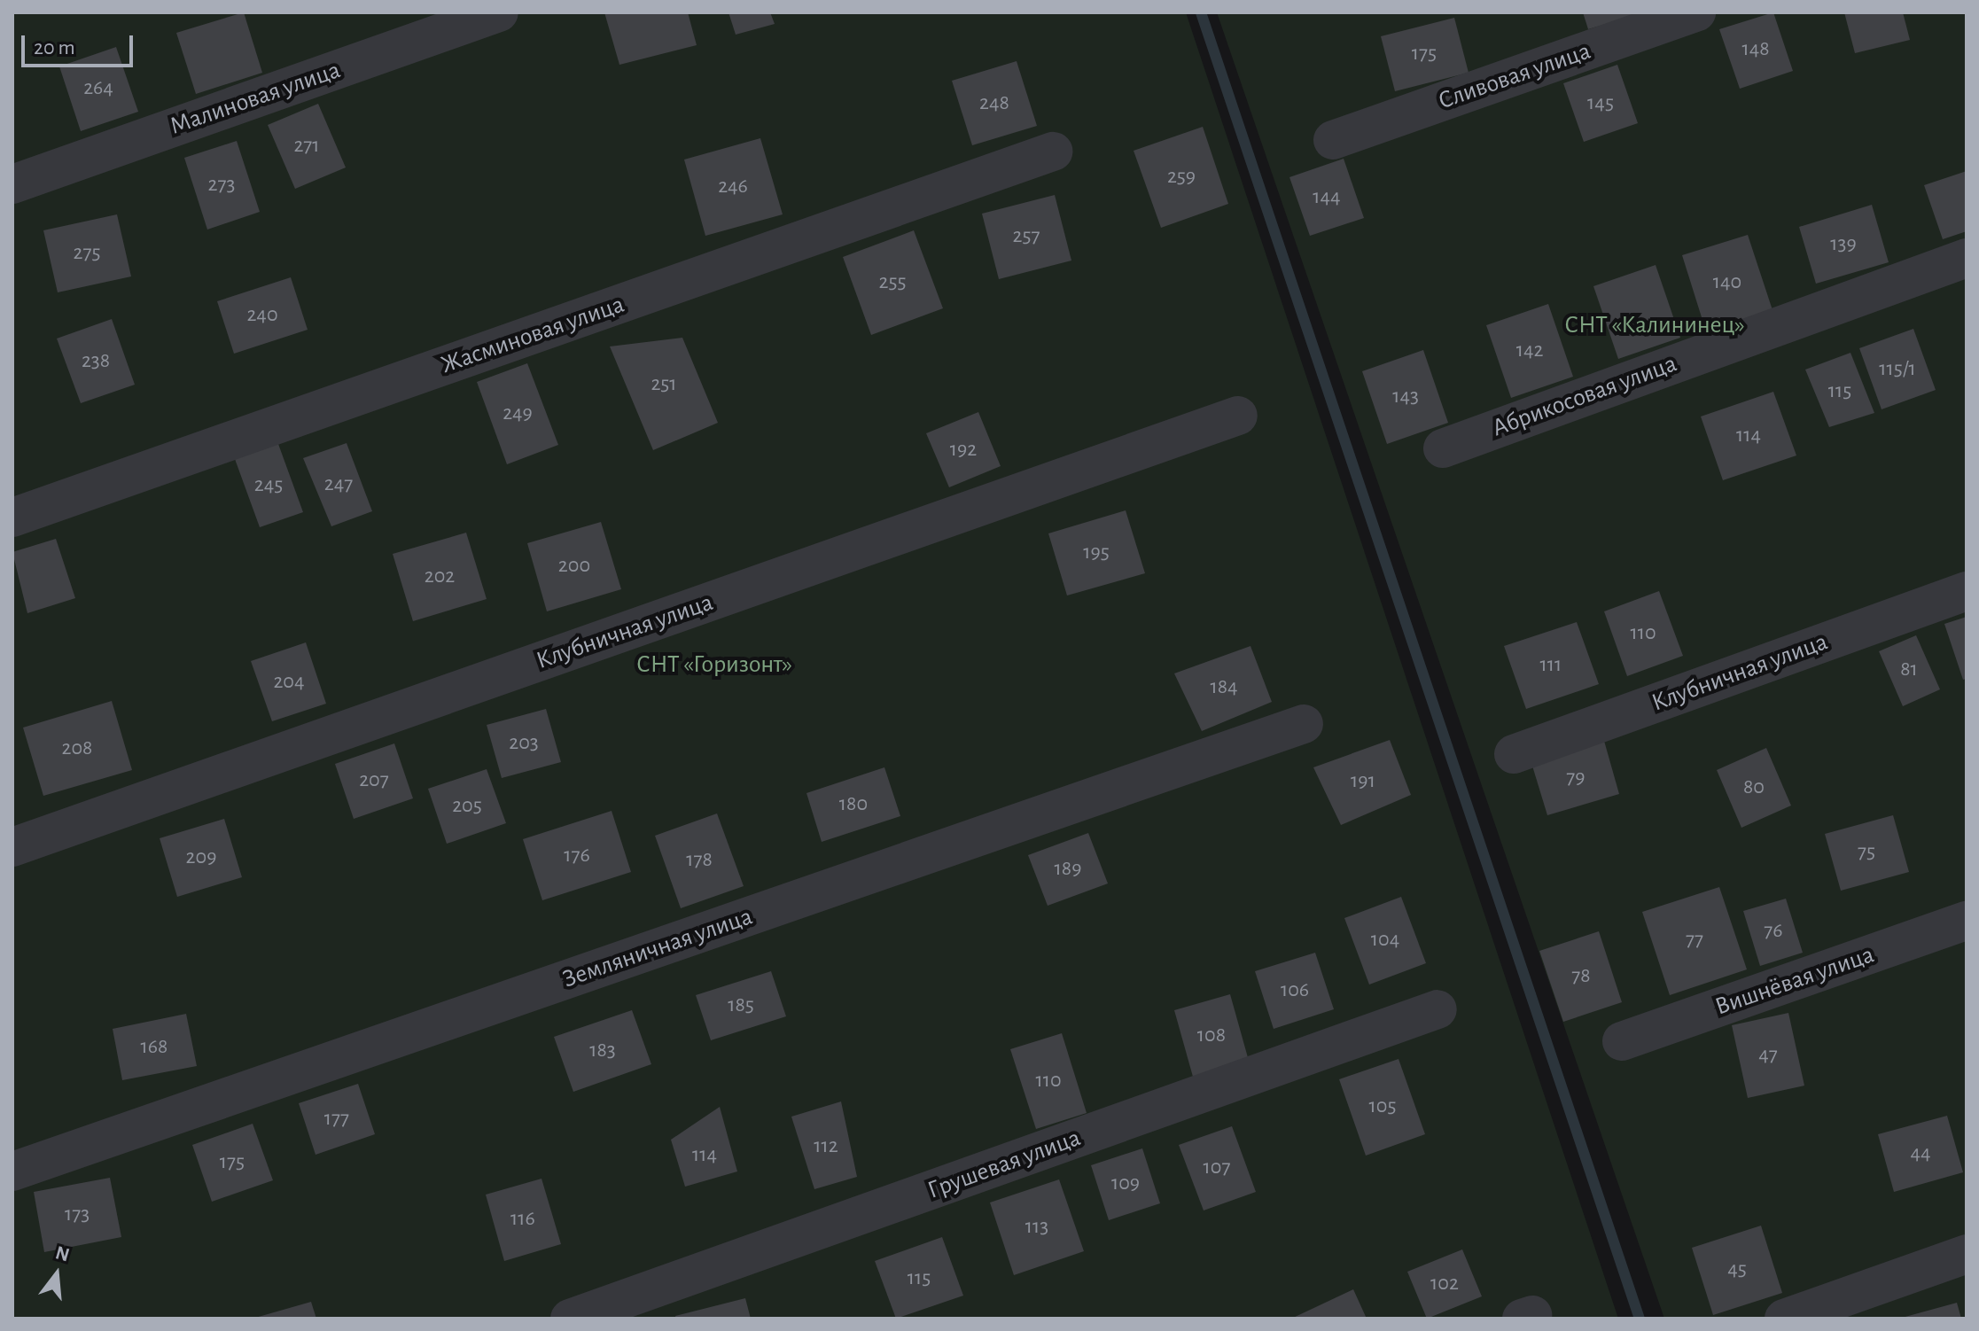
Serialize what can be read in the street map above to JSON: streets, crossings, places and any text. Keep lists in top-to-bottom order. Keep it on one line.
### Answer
{"streets":{"street":["Сливовая улица","Малиновая улица","Жасминовая улица","Абрикосовая улица","Клубничная улица","Земляничная улица","Вишнёвая улица","Грушевая улица"]},"parks":["СНТ «Калининец»","СНТ «Горизонт»"],"house_numbers":["148","175","264","248","145","271","259","273","246","144","257","139","275","255","140","240","142","238","115/1","251","115","143","249","114","192","247","245","195","200","202","110","111","81","204","184","203","208","79","207","191","80","180","205","75","176","209","178","189","76","104","77","78","106","185","108","168","183","47","110","105","177","112","44","114","175","107","109","173","116","113","45","115","102"],"scale_bar":"20 m","north":"top"}
